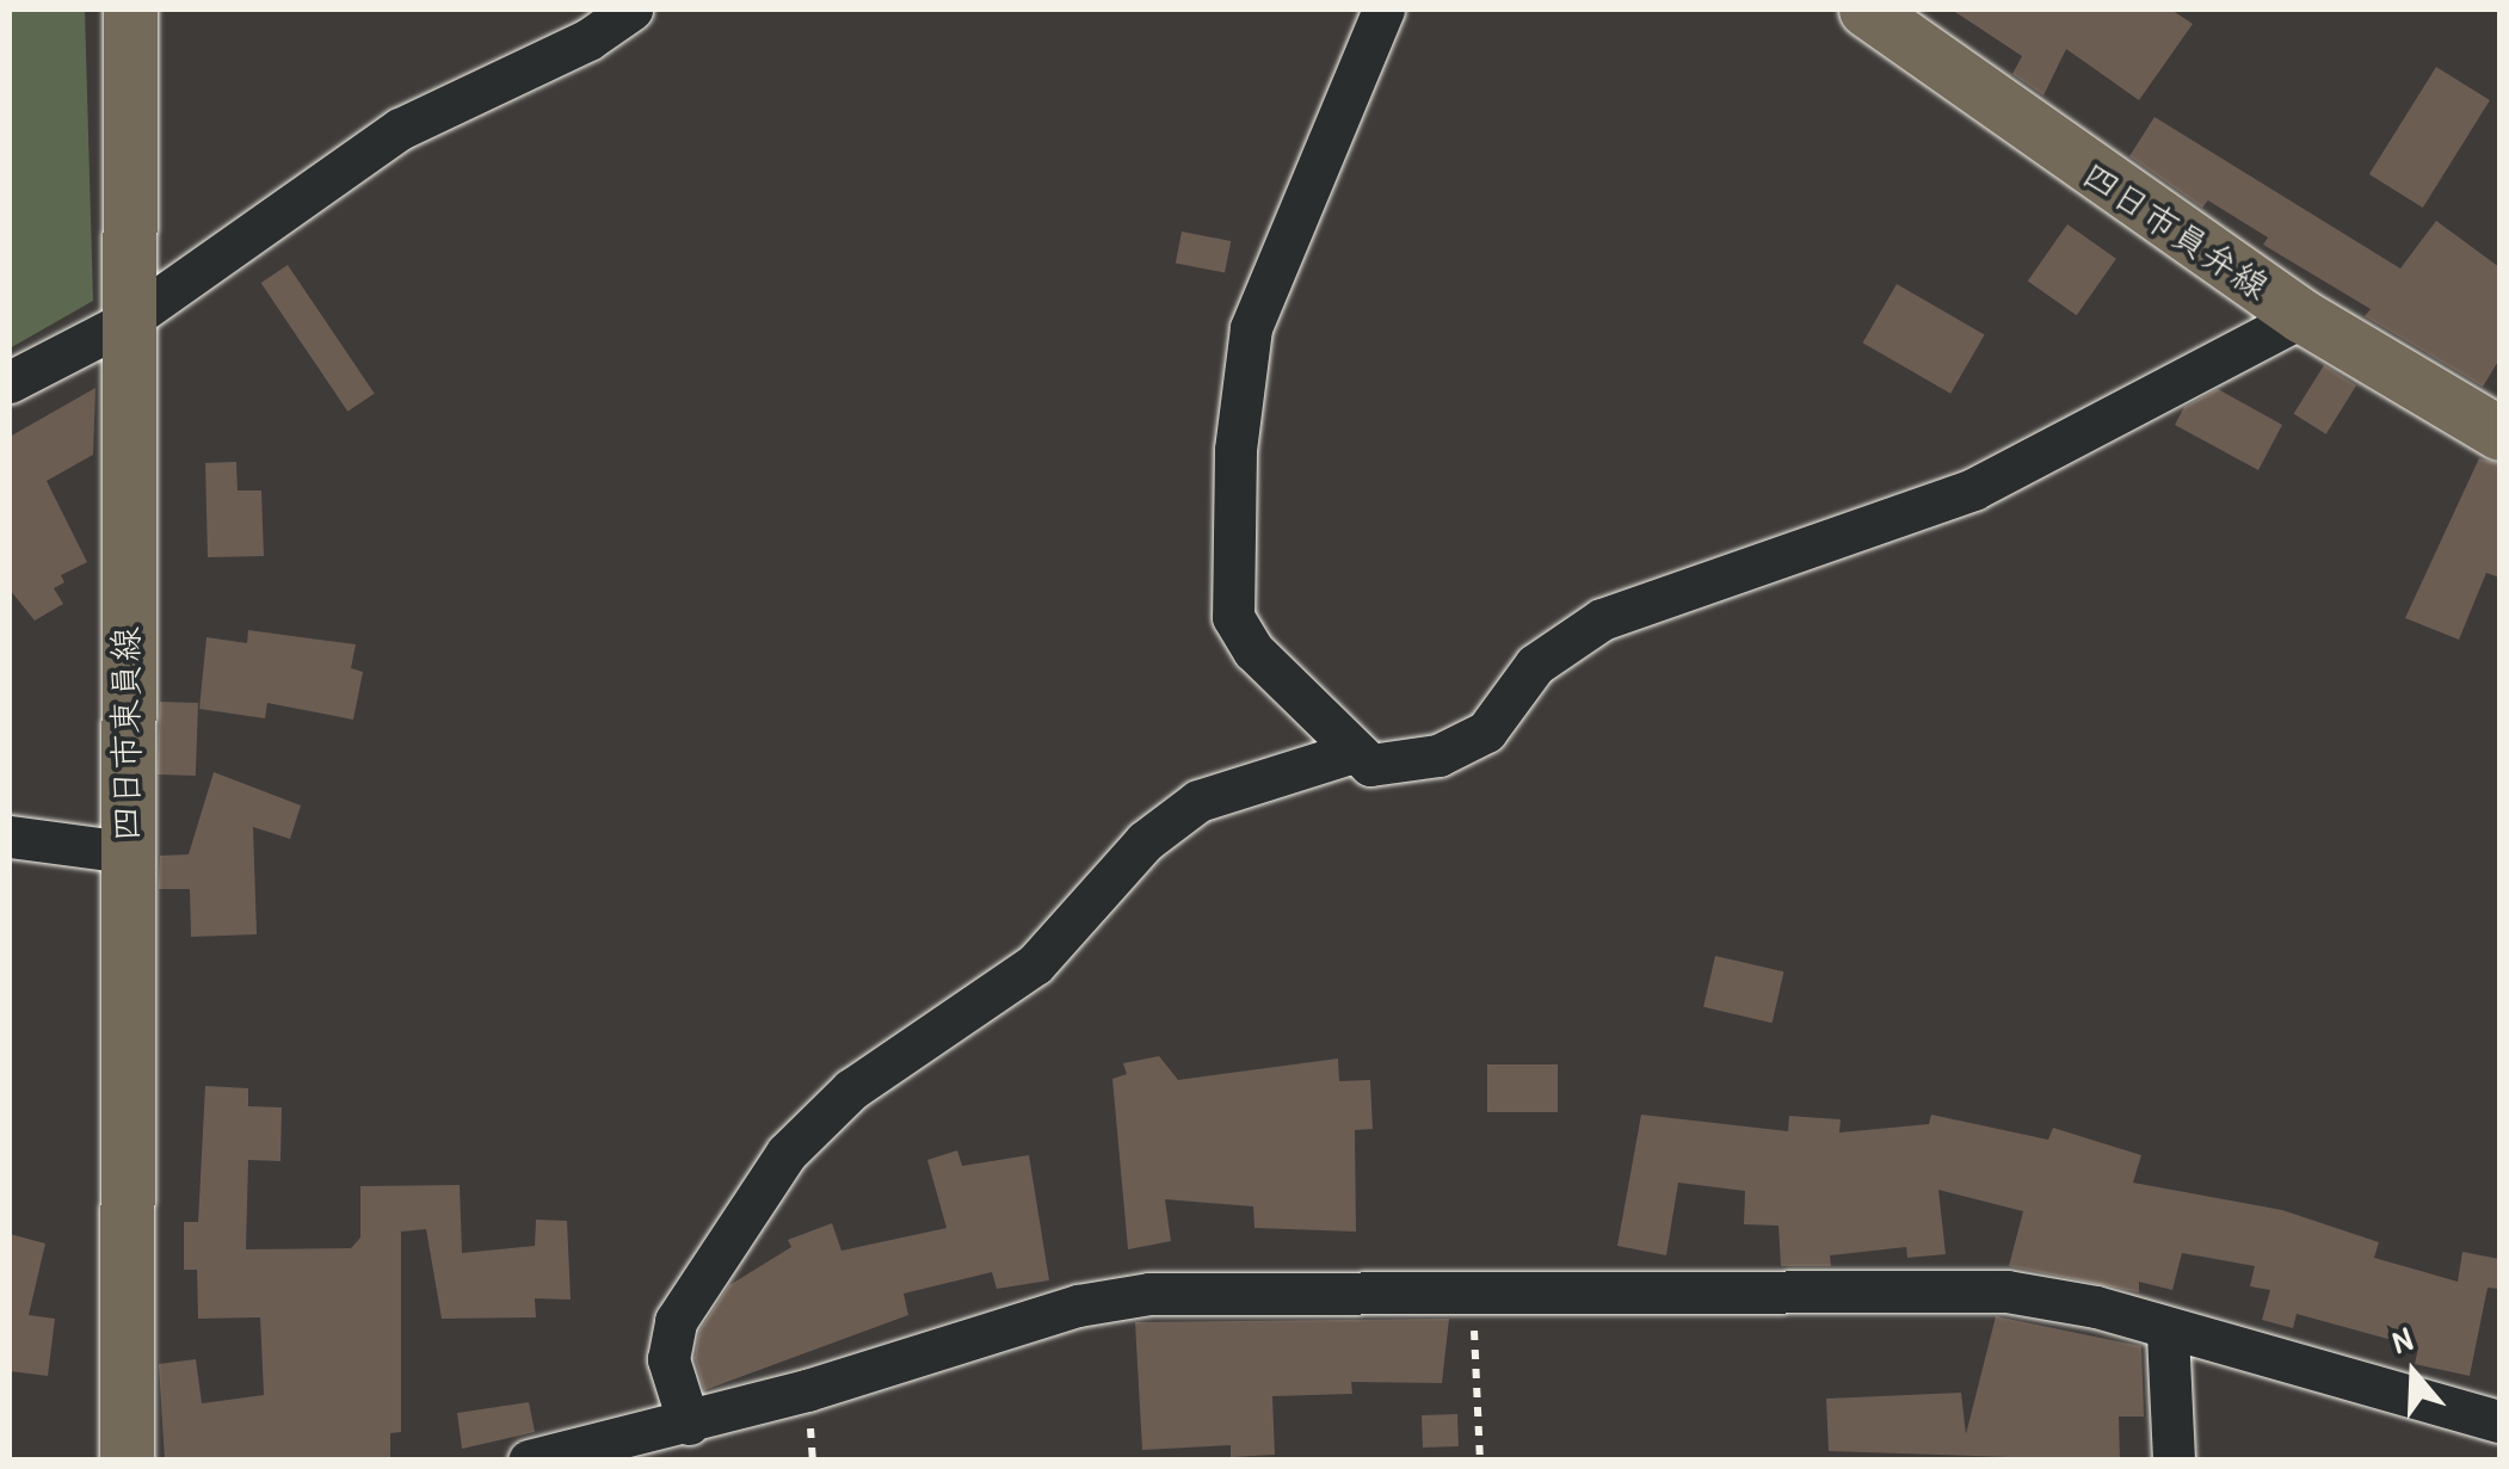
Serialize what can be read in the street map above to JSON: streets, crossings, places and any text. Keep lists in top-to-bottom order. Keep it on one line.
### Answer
{"streets":{"main road":["四日市員弁線","四日市東員線"]},"north":"top"}
